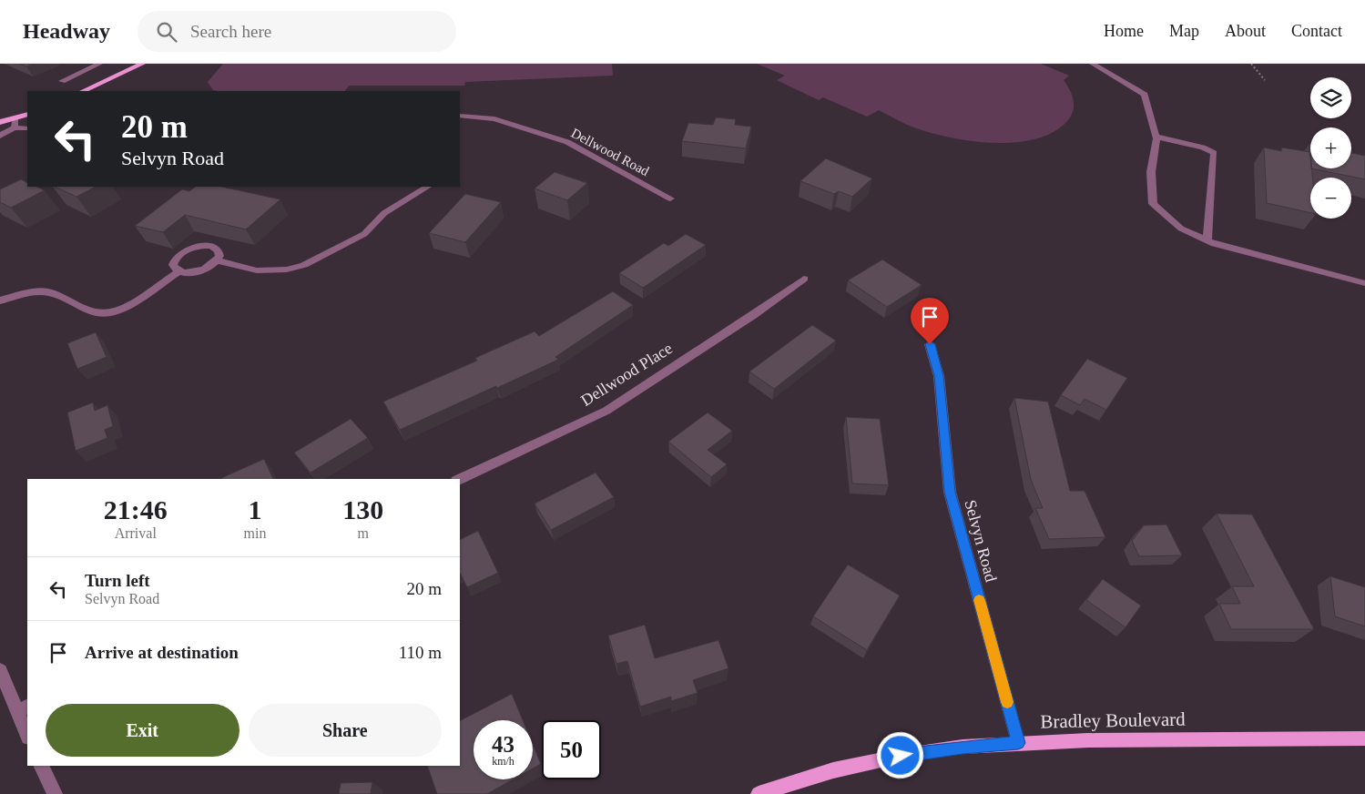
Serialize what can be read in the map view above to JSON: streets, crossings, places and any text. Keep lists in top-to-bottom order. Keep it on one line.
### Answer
{"streets":{"main road":["Bradley Boulevard"],"street":["Dellwood Road","Dellwood Place","Selvyn Road"]},"crossings":[["Selvyn Road","Bradley Boulevard"]],"page":{"header":"Headway","search":"Search here","nav":["Home","Map","About","Contact"],"map_buttons":["+","−"],"turn":["20 m","Selvyn Road"],"eta":["21:46","Arrival","1","min","130","m"],"list":[{"name":"Turn left","note":"Selvyn Road","value":"20 m"},{"name":"Arrive at destination","value":"110 m"}],"buttons":["Exit","Share"],"speed":"43 km/h","limit":"50"}}
